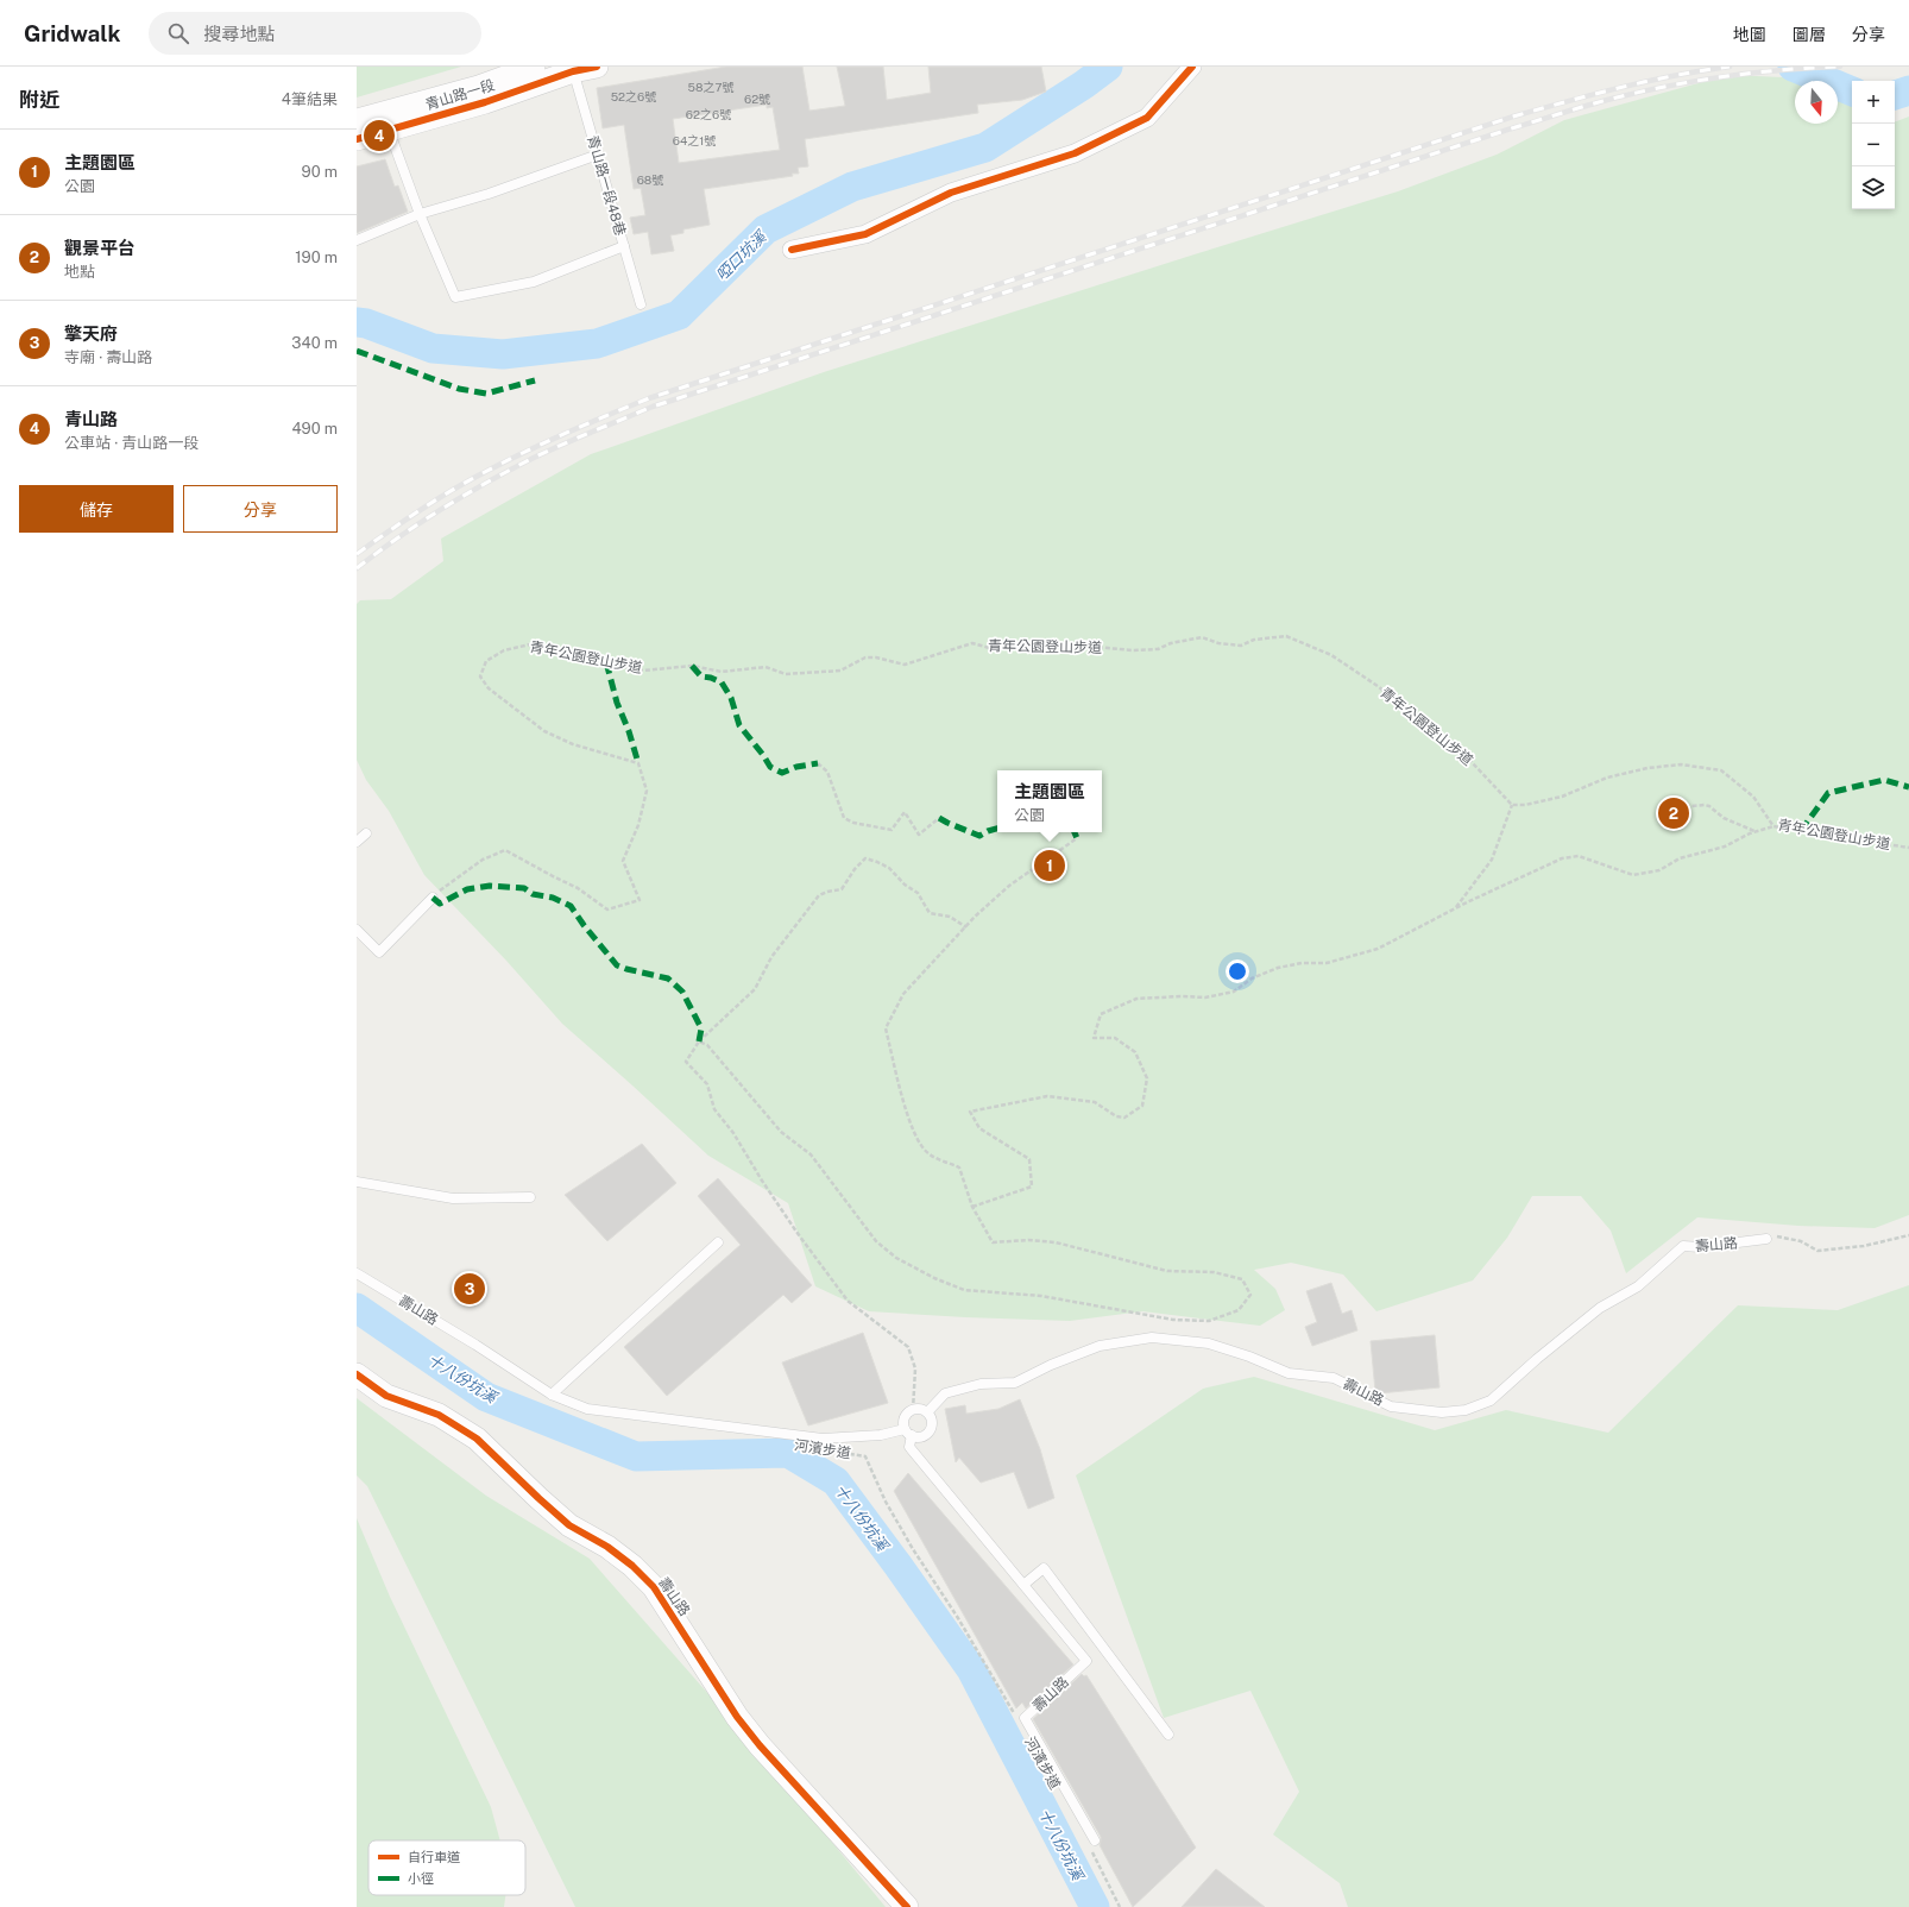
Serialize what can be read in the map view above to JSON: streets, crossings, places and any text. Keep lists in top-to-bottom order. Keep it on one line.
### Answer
{"streets":{"street":["青山路一段","壽山路"],"lane":["青山路一段48巷"],"path":["青年公園登山步道","河濱步道"]},"crossings":[["青山路一段","青山路一段48巷"]],"water":["啞口坑溪","十八份坑溪"],"house_numbers":["58之7號","52之6號","62號","62之6號","64之1號","68號"],"legend":["自行車道","小徑"],"north":"bottom","page":{"header":"Gridwalk","search":"搜尋地點","nav":["地圖","圖層","分享"],"heading":["附近","4筆結果"],"map_buttons":["+","−"],"pins":["4","2","1","3"],"list":[{"mark":"1","name":"主題園區","note":"公園","value":"90 m"},{"mark":"2","name":"觀景平台","note":"地點","value":"190 m"},{"mark":"3","name":"擎天府","note":"寺廟 · 壽山路","value":"340 m"},{"mark":"4","name":"青山路","note":"公車站 · 青山路一段","value":"490 m"}],"buttons":["儲存","分享"],"popup":["主題園區","公園"]}}
